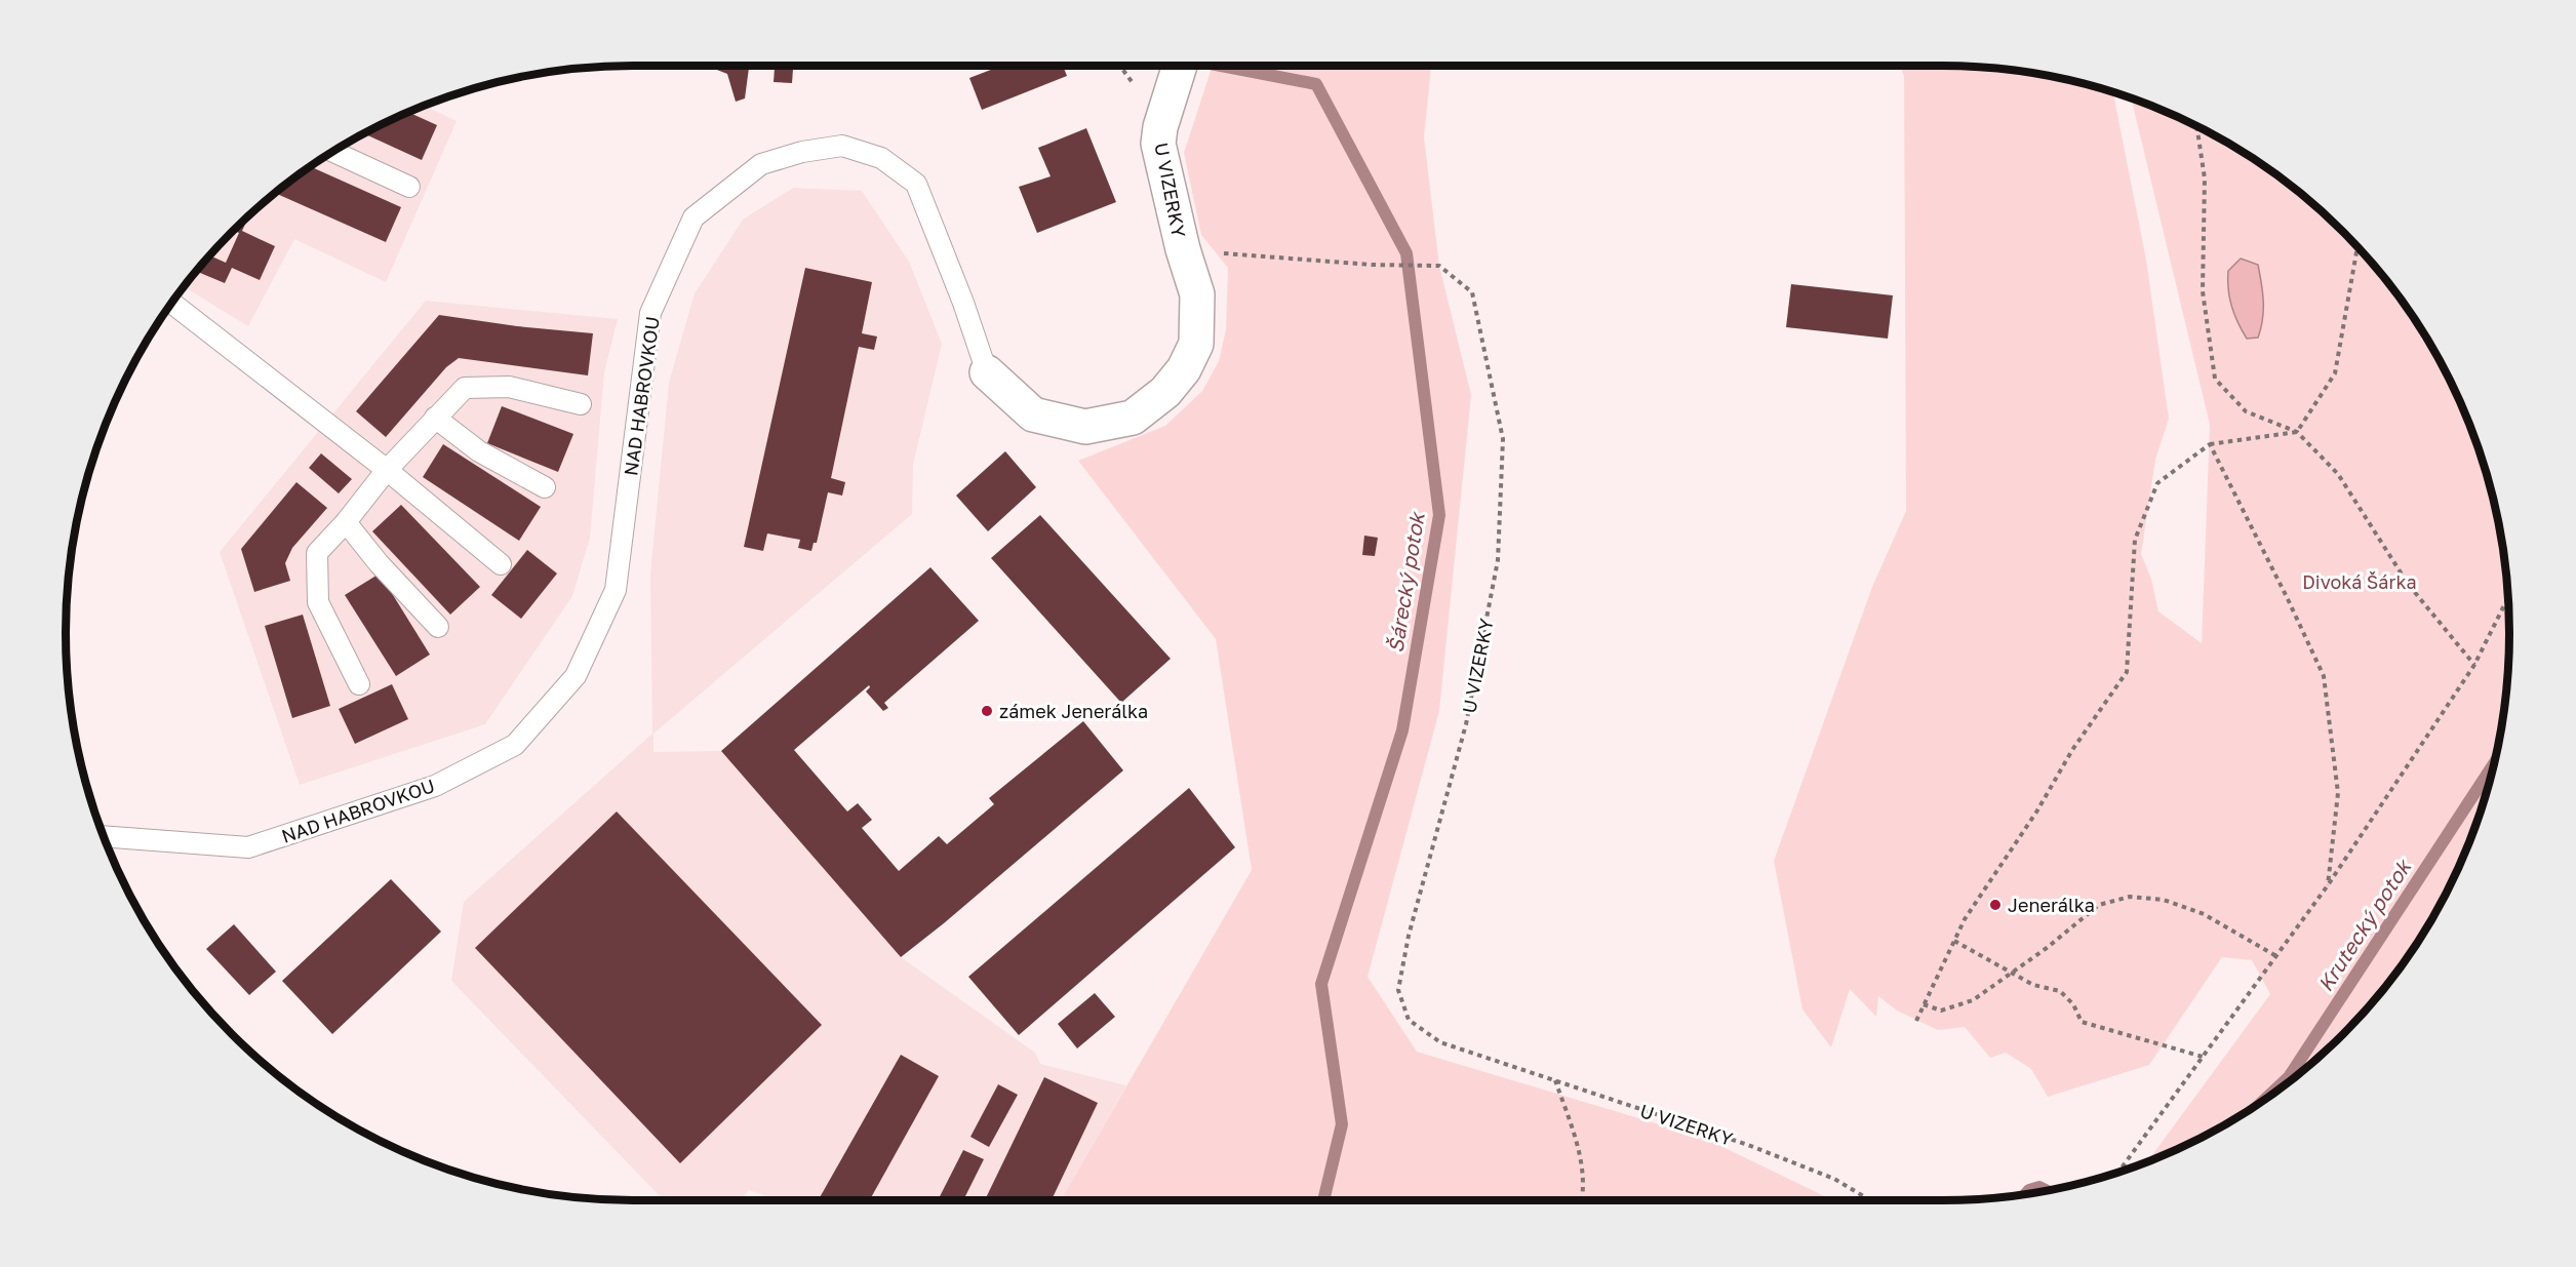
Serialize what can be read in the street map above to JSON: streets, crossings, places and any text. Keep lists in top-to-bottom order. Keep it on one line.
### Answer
{"streets":{"street":["U VIZERKY","NAD HABROVKOU"]},"crossings":[["U VIZERKY","NAD HABROVKOU"]],"water":["Šárecký potok","Krutecký potok"],"parks":["Divoká Šárka"],"places":["zámek Jenerálka","Jenerálka"]}
